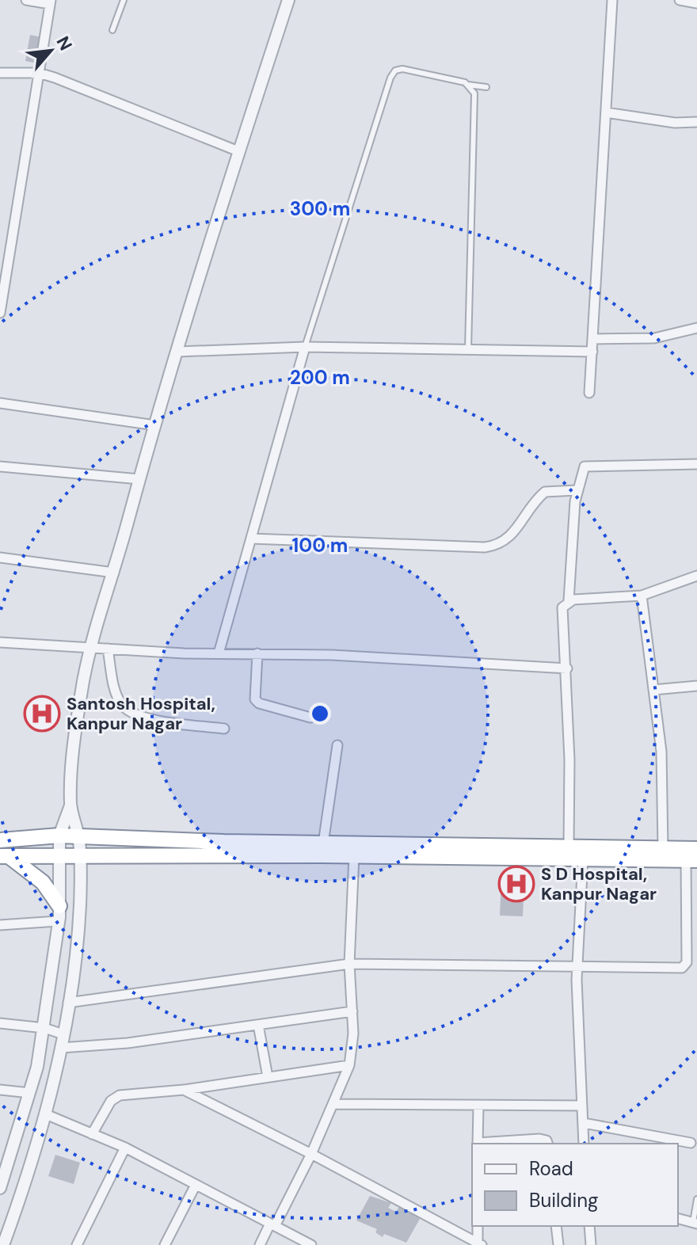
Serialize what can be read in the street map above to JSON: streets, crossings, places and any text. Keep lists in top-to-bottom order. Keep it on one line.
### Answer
{"places":{"hospital":["Santosh Hospital, Kanpur Nagar","S D Hospital, Kanpur Nagar"]},"legend":["Road","Building"],"north":"top right","rings":["300 m","200 m","100 m"]}
